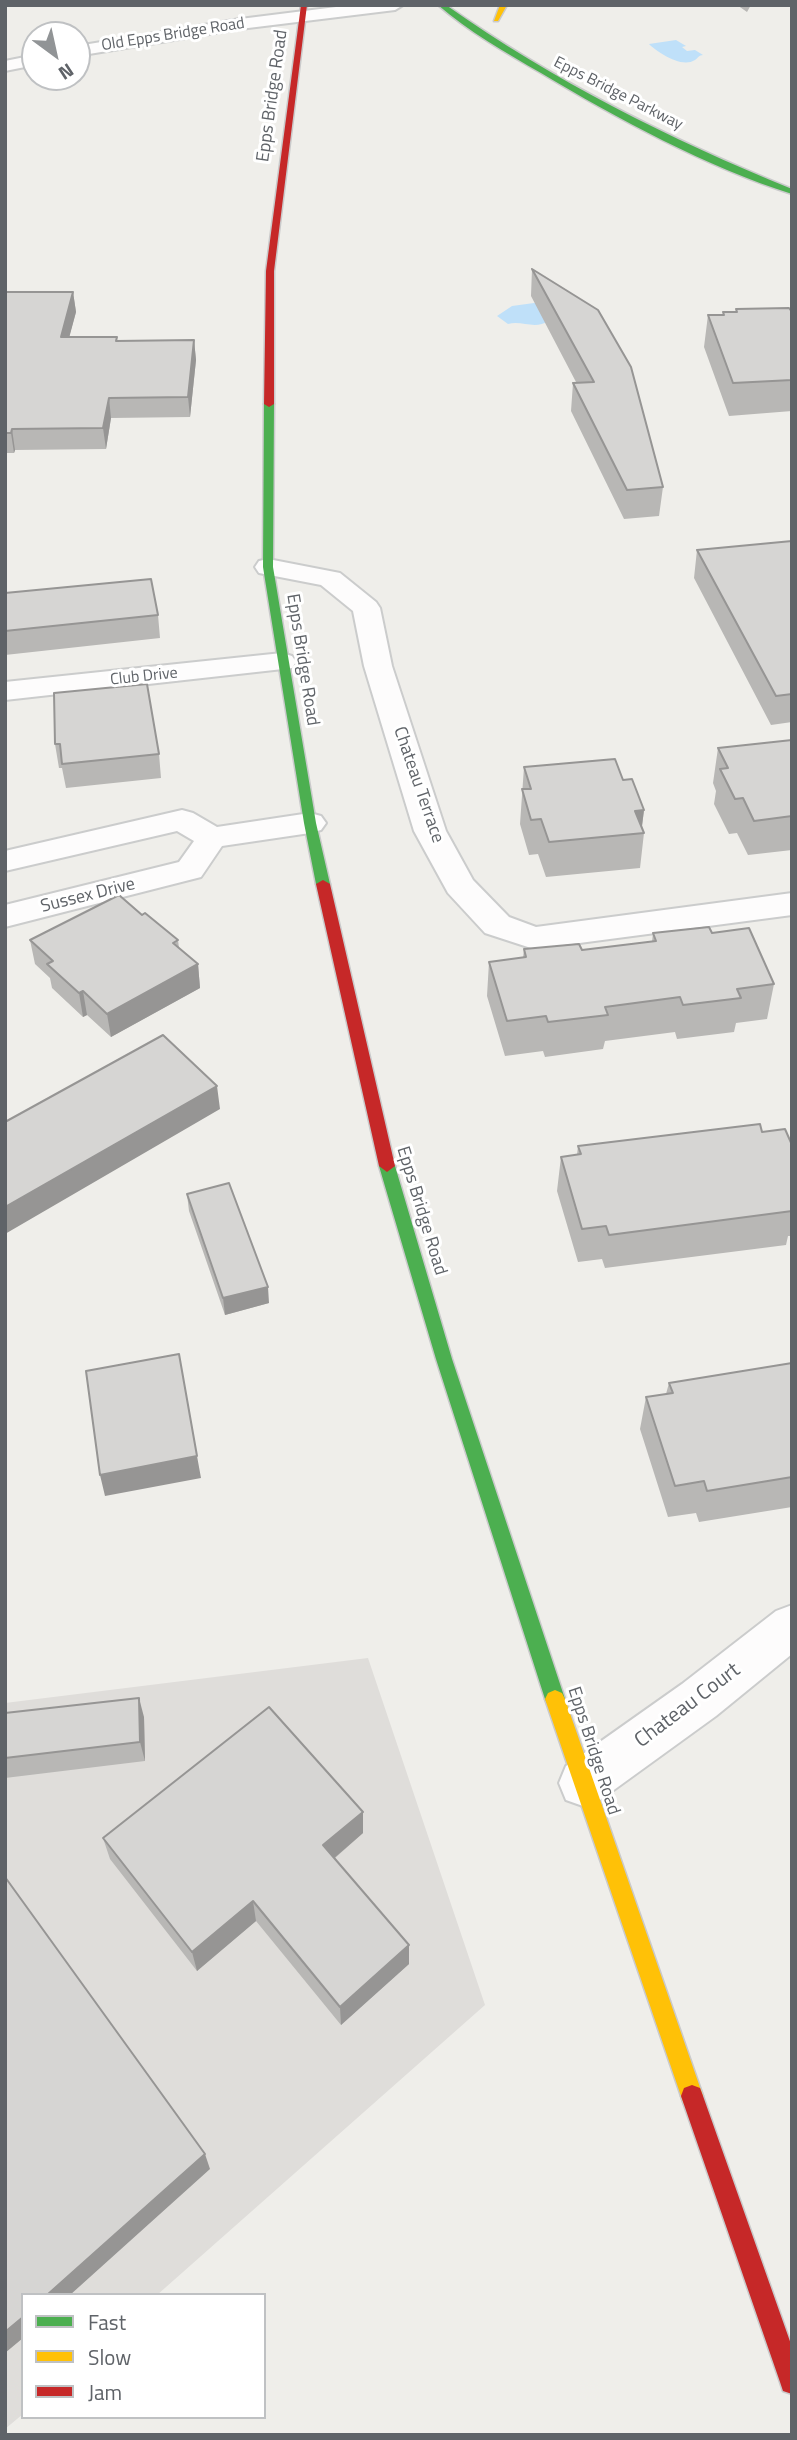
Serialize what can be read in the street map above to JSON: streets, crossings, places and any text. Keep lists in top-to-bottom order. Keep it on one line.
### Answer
{"streets":{"street":["Old Epps Bridge Road","Epps Bridge Parkway","Epps Bridge Road","Club Drive","Chateau Terrace","Sussex Drive","Chateau Court"]},"crossings":[["Old Epps Bridge Road","Epps Bridge Road"],["Epps Bridge Road","Club Drive"],["Epps Bridge Road","Chateau Terrace"],["Epps Bridge Road","Chateau Court"]],"legend":["Fast","Slow","Jam"],"north":"bottom right"}
